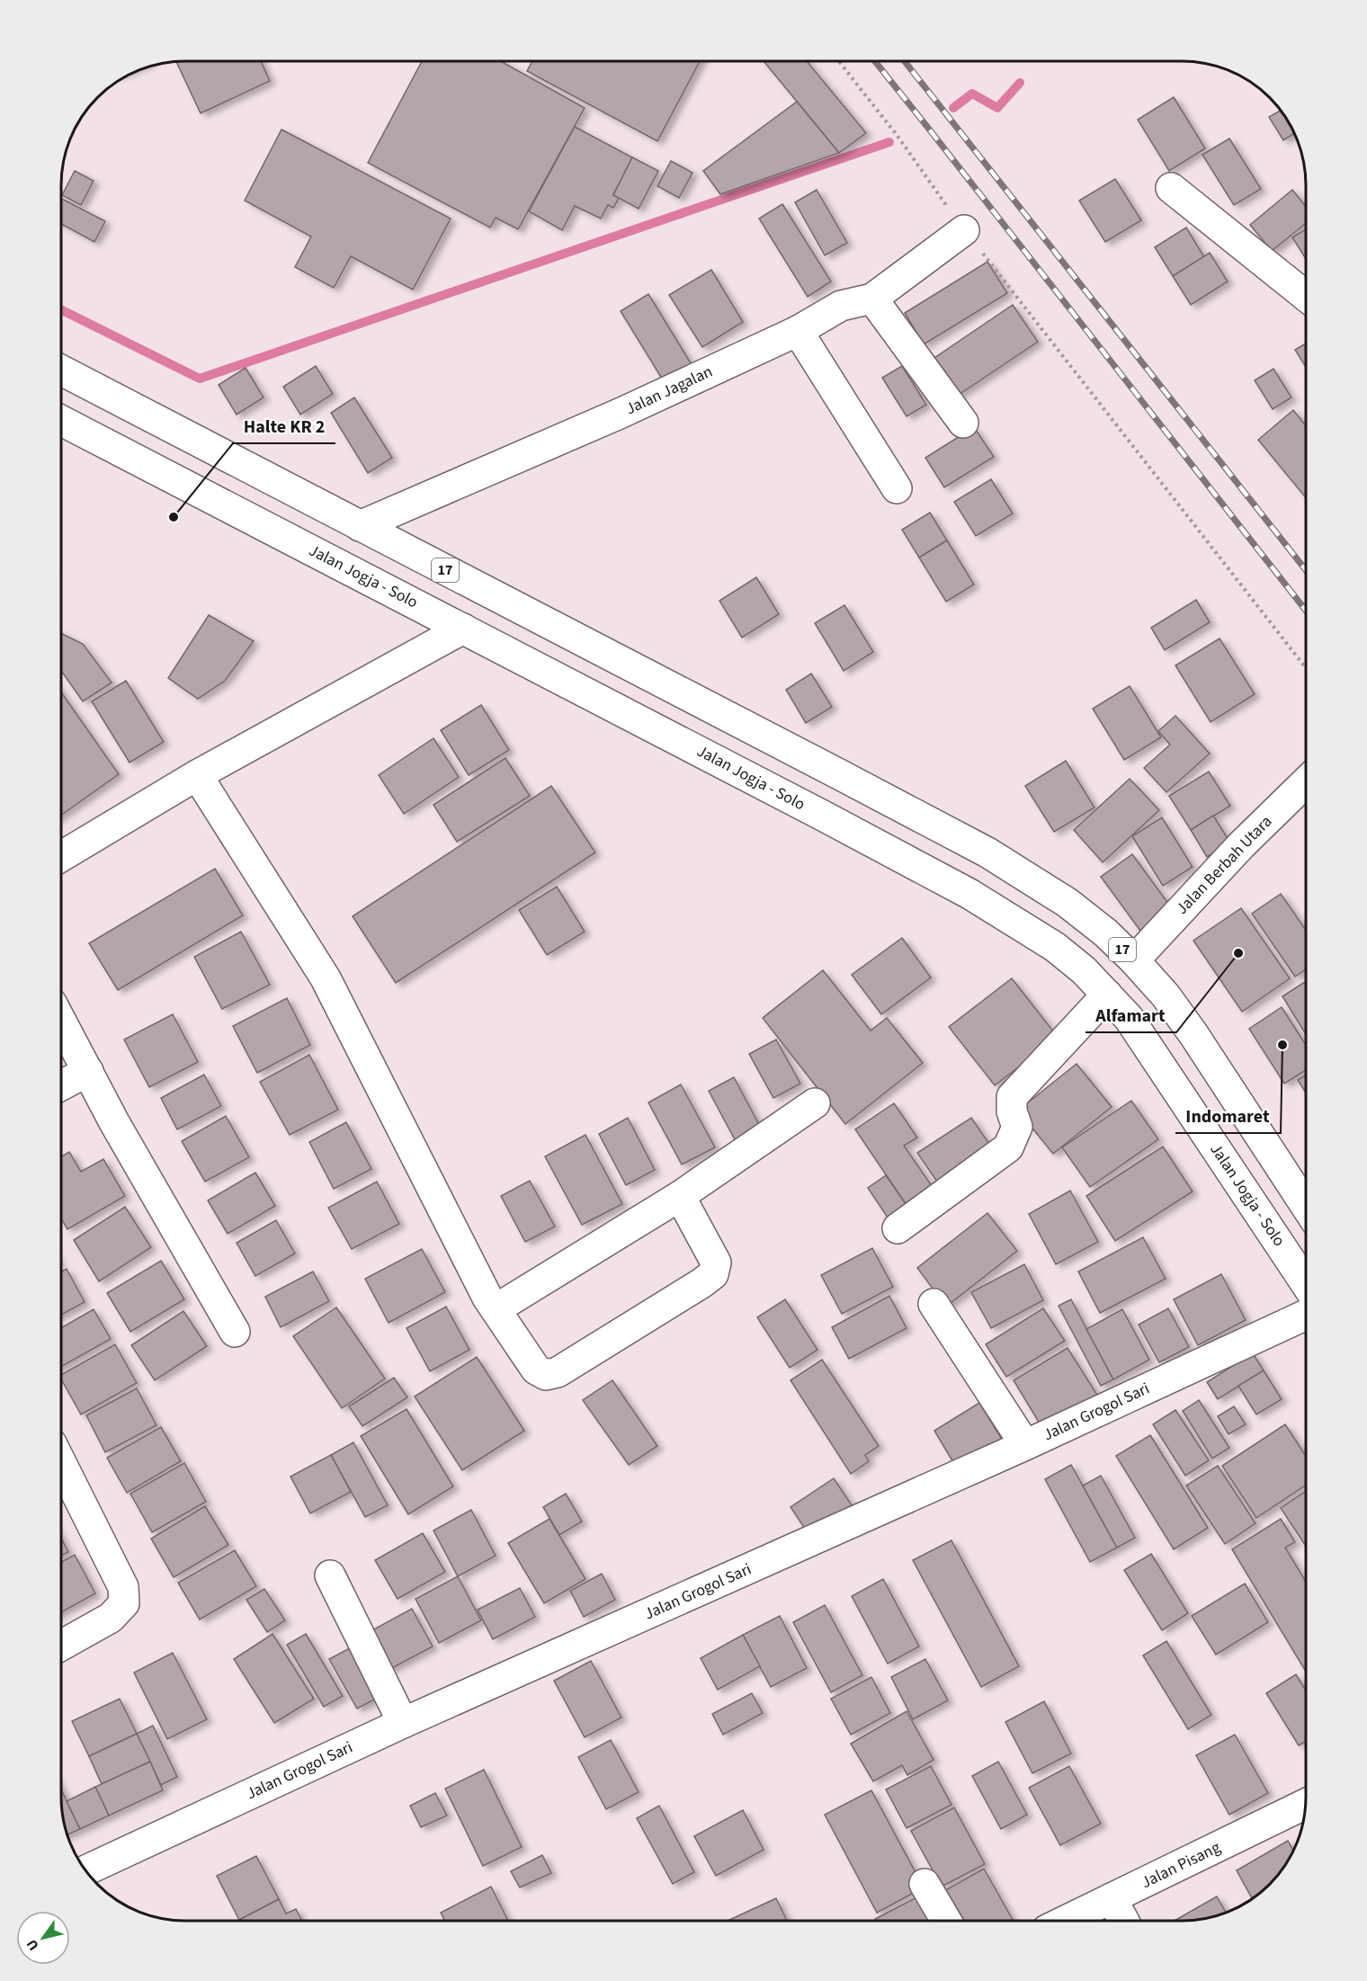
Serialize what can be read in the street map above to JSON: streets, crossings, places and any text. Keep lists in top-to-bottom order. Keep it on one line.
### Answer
{"streets":{"main road":["Jalan Jagalan","17","Jalan Jogja - Solo","Jalan Berbah Utara","Jalan Grogol Sari","Jalan Pisang"]},"crossings":[["Jalan Jagalan","17"],["17","Jalan Berbah Utara"]],"places":["Halte KR 2","Alfamart","Indomaret"],"north":"bottom left"}
